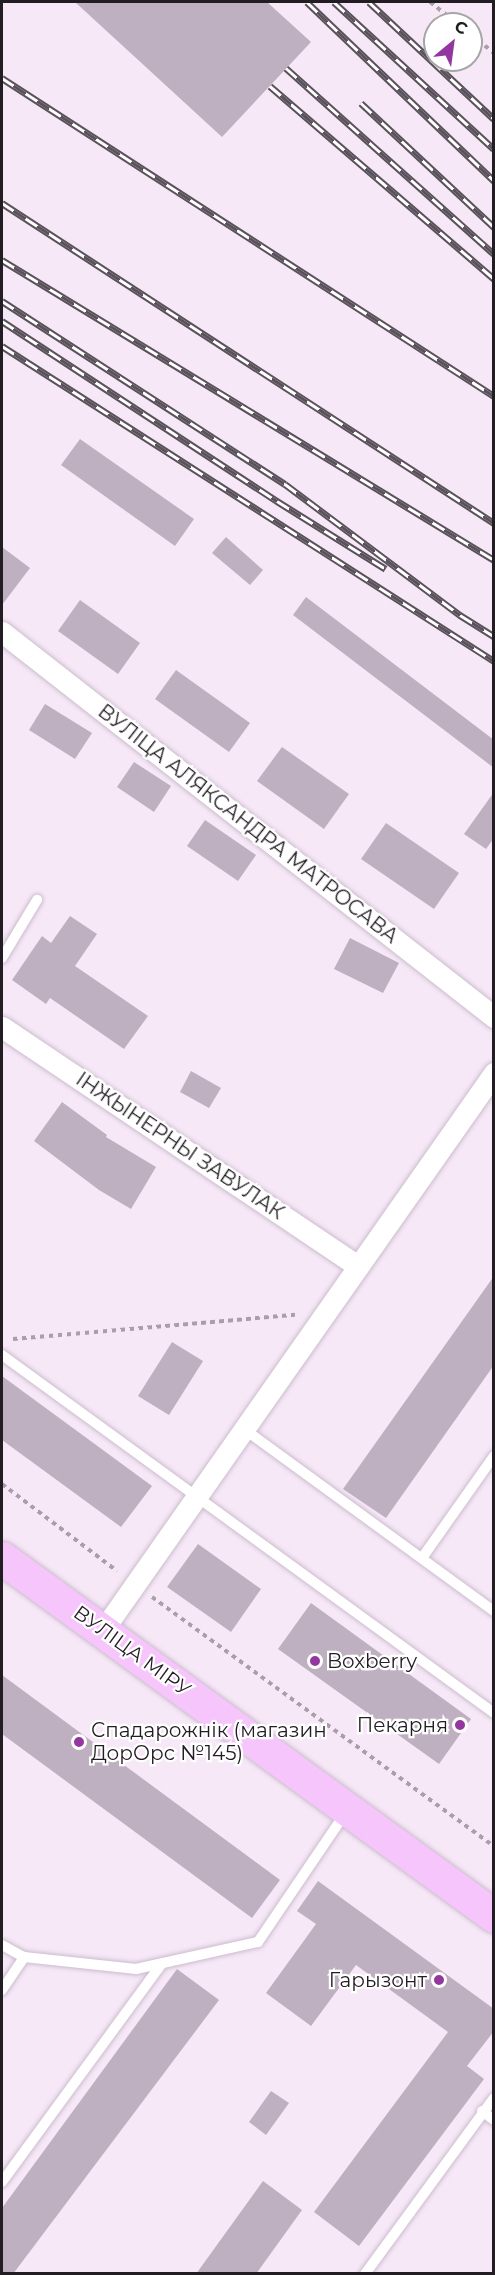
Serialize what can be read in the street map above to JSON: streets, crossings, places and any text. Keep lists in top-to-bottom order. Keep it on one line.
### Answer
{"streets":{"main road":["ВУЛІЦА МІРУ"],"street":["ВУЛІЦА АЛЯКСАНДРА МАТРОСАВА","ІНЖЫНЕРНЫ ЗАВУЛАК"]},"places":["Boxberry","Пекарня","Спадарожнік (магазин ДорОрс №145)","Гарызонт"],"north":"top right"}
